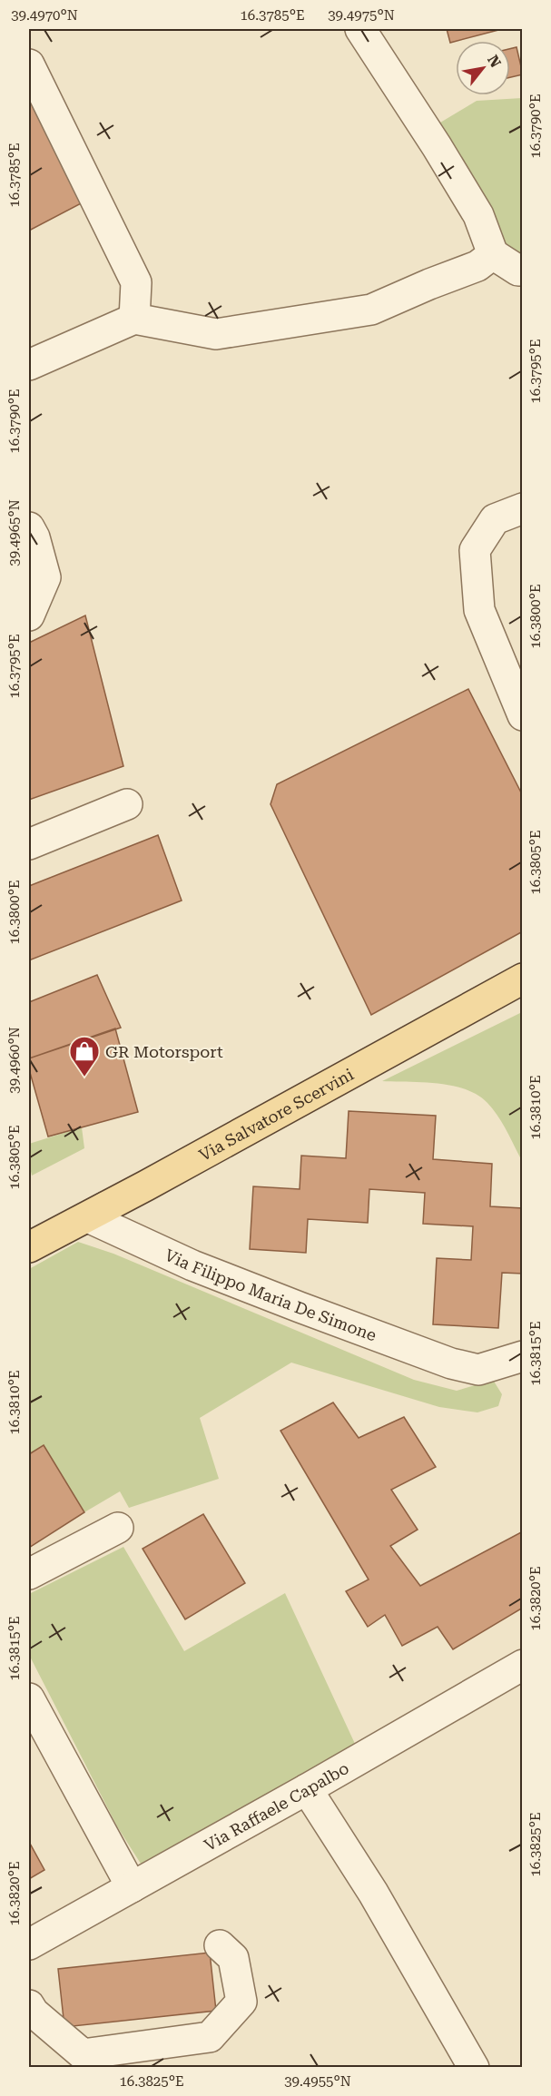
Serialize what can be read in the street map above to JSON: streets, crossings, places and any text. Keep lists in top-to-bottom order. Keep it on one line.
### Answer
{"streets":{"main road":["Via Salvatore Scervini"],"street":["Via Filippo Maria De Simone","Via Raffaele Capalbo"]},"crossings":[["Via Salvatore Scervini","Via Filippo Maria De Simone"]],"places":{"shop":["GR Motorsport"]},"north":"top right","coordinates":["39.4970°N","16.3785°E","39.4975°N","16.3790°E","16.3795°E","39.4965°N","16.3800°E","16.3805°E","39.4960°N","16.3810°E","16.3815°E","16.3820°E","16.3825°E","39.4955°N"]}
